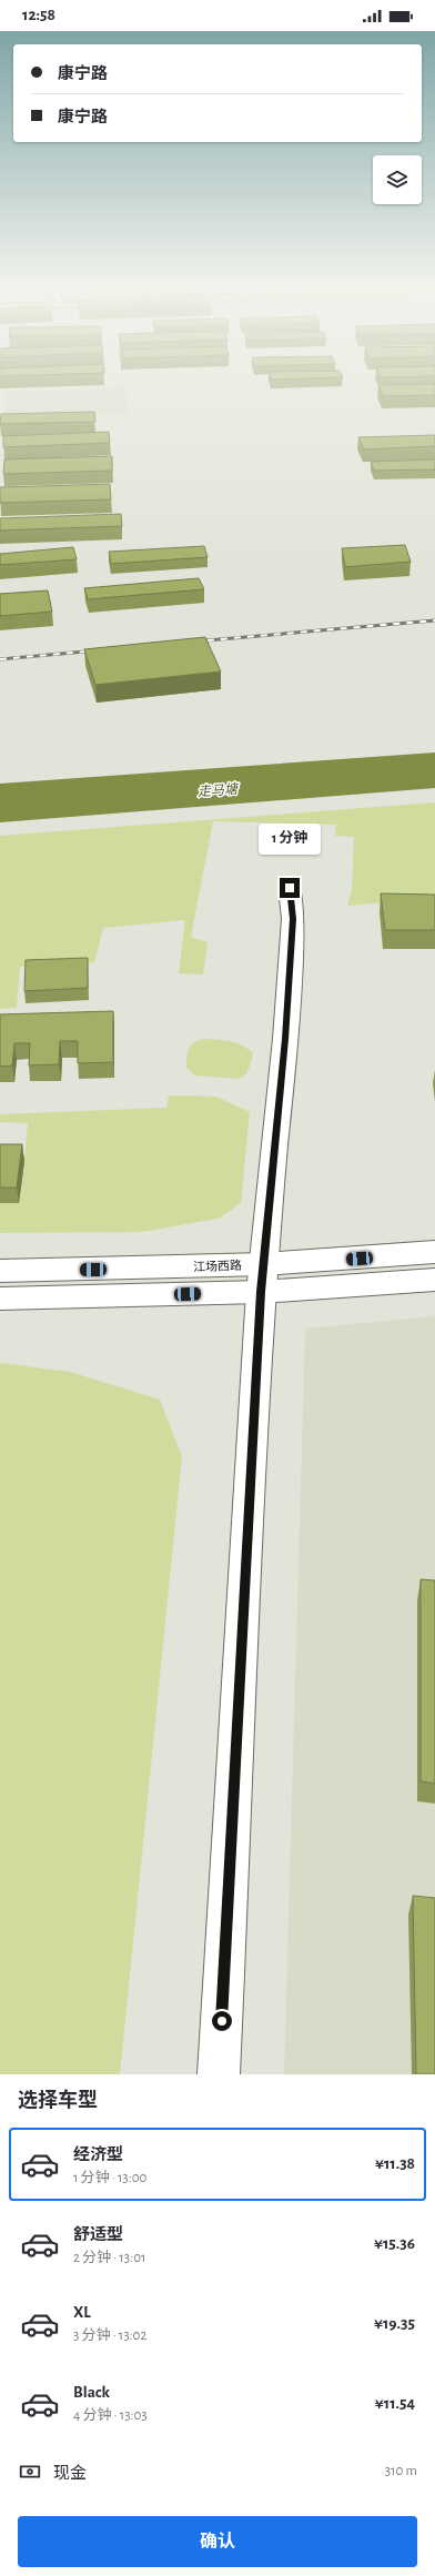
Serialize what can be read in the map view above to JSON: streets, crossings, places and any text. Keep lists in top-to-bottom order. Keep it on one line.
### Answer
{"streets":{"street":["江场西路"]},"water":["走马塘"],"page":{"status":"12:58","banner":["康宁路","康宁路"],"bubble":"1 分钟","heading":"选择车型","list":[{"name":"经济型","note":"1 分钟 · 13:00","value":"¥11.38"},{"name":"舒适型","note":"2 分钟 · 13:01","value":"¥15.36"},{"name":"XL","note":"3 分钟 · 13:02","value":"¥19.35"},{"name":"Black","note":"4 分钟 · 13:03","value":"¥11.54"}],"pay":["现金","310 m"],"buttons":"确认"}}
